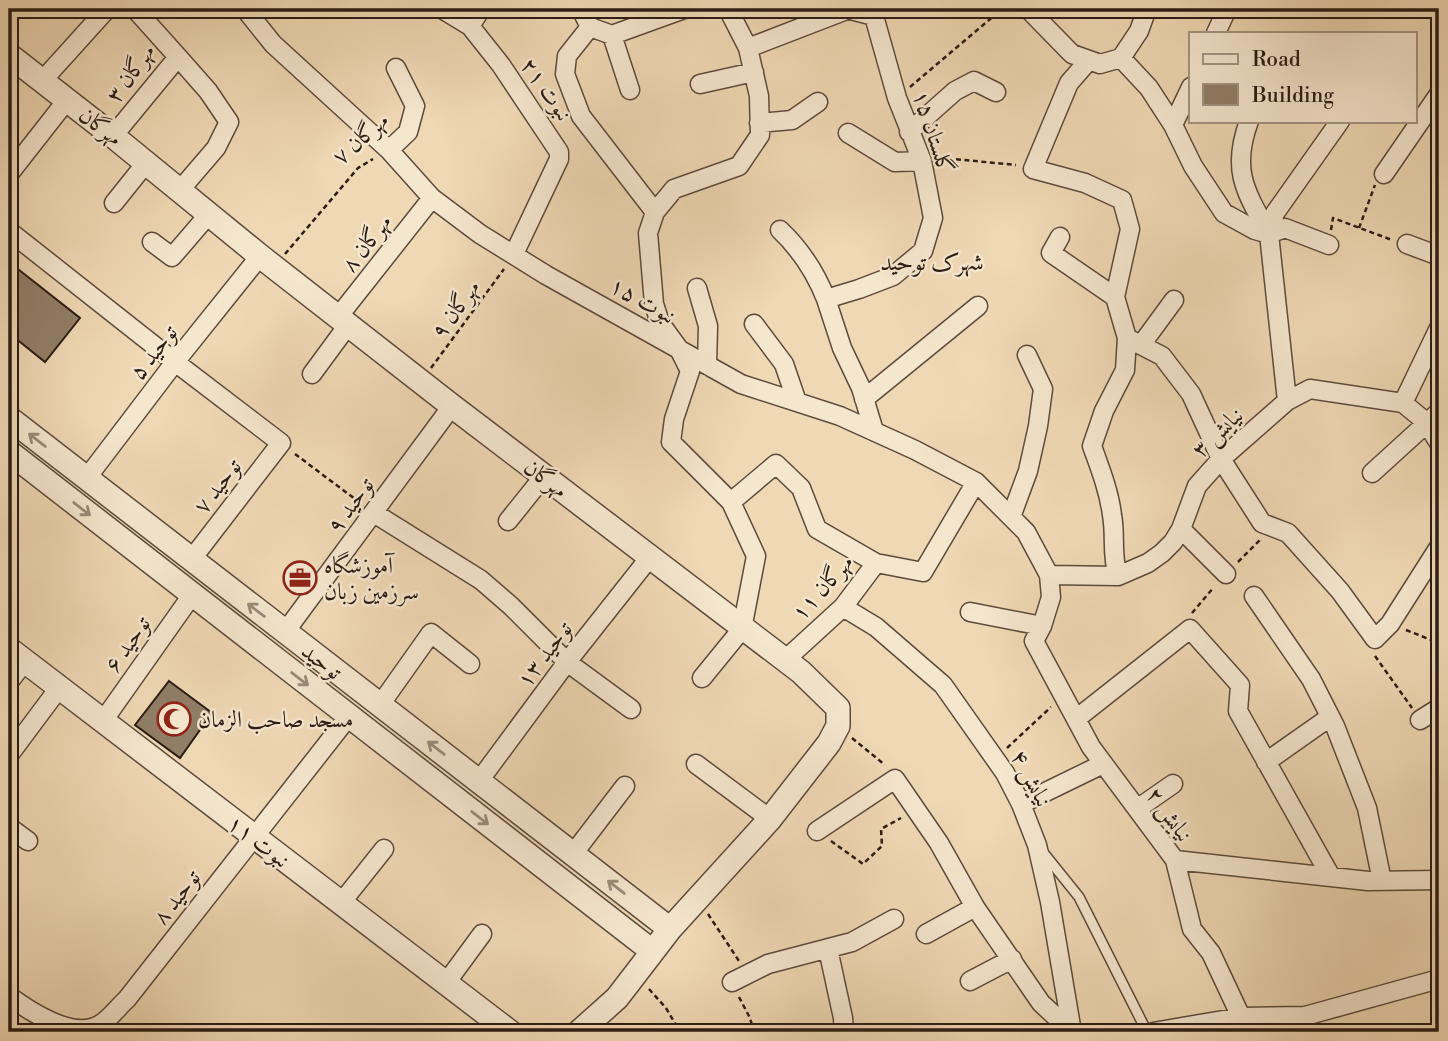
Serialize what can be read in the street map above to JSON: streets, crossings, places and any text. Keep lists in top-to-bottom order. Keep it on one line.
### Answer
{"streets":{"street":["مهرگان ۳","نبوت ۲۱","مهرگان","گلستان ۱۵","مهرگان ۷","مهرگان ۸","نبوت ۱۵","توحید ۵","نیایش ۳","توحید ۷","توحید ۹","مهرگان ۱۱","توحید ۶","توحید ۱۳","توحید","نیایش ۴","نیایش ۲","نبوت ۱۱","توحید ۸"],"path":["مهرگان ۹"]},"crossings":[["مهرگان ۳","مهرگان"],["نبوت ۲۱","نبوت ۱۵"],["نبوت ۲۱","مهرگان ۹"],["مهرگان","مهرگان ۷"],["مهرگان","مهرگان ۸"],["مهرگان","مهرگان ۹"],["مهرگان","توحید ۵"],["مهرگان","توحید ۹"],["مهرگان","مهرگان ۱۱"],["مهرگان","توحید ۱۳"],["مهرگان ۷","نبوت ۱۵"],["مهرگان ۷","توحید ۵"],["مهرگان ۸","نبوت ۱۵"],["نبوت ۱۵","مهرگان ۹"],["نبوت ۱۵","نیایش ۳"],["نبوت ۱۵","مهرگان ۱۱"],["نبوت ۱۵","نیایش ۲"],["توحید ۵","توحید"],["نیایش ۳","نیایش ۲"],["توحید ۷","توحید"],["توحید ۹","توحید"],["مهرگان ۱۱","نیایش ۴"],["توحید ۶","توحید"],["توحید ۶","نبوت ۱۱"],["توحید ۱۳","توحید"],["توحید","توحید ۸"],["نبوت ۱۱","توحید ۸"]],"districts":["شهرک توحید"],"places":{"office":["آموزشگاه سرزمین زبان"],"mosque":["مسجد صاحب الزمان"]},"legend":["Road","Building"]}
